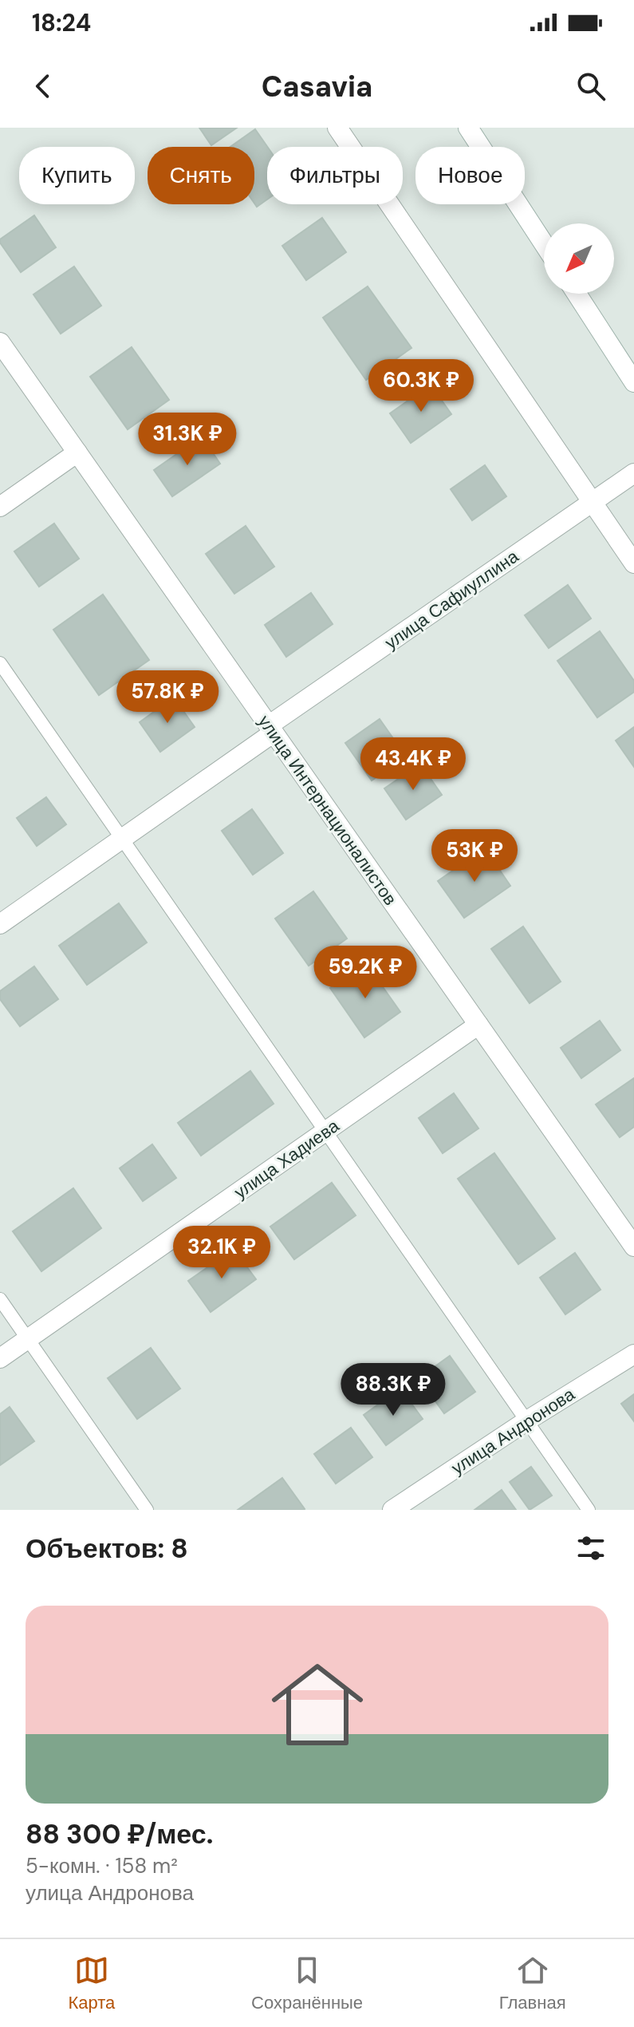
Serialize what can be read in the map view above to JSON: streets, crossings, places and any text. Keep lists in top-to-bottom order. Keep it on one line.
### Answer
{"streets":{"street":["улица Сафиуллина","улица Интернационалистов","улица Хадиева","улица Андронова"]},"crossings":[["улица Сафиуллина","улица Интернационалистов"],["улица Интернационалистов","улица Хадиева"]],"north":"bottom left","page":{"status":"18:24","header":"Casavia","chip":["Купить","Снять","Фильтры","Новое"],"price":["60.3K ₽","31.3K ₽","57.8K ₽","43.4K ₽","53K ₽","59.2K ₽","32.1K ₽","88.3K ₽"],"heading":"Объектов: 8","list":[{"name":"88 300 ₽/мес.","note":"5-комн. · 158 m² · улица Андронова"}],"tabs":["Карта","Сохранённые","Главная"]}}
